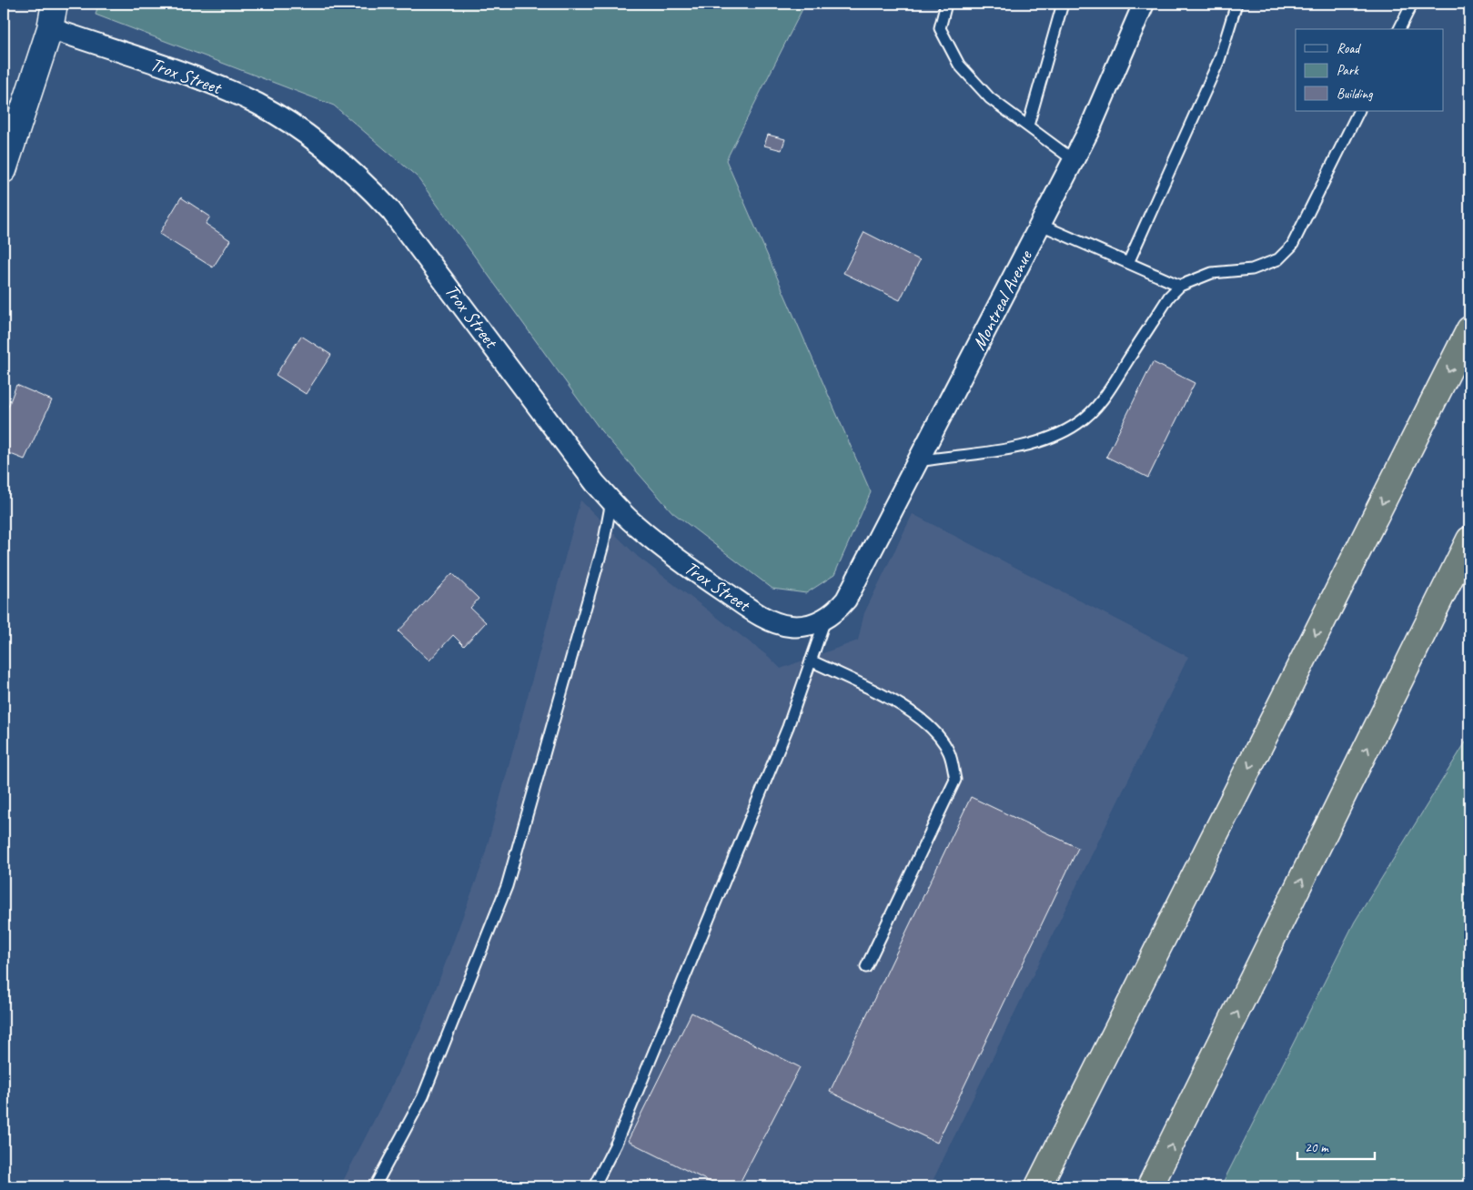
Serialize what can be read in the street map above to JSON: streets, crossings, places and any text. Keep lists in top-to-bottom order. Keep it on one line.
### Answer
{"streets":{"street":["Trox Street","Montreal Avenue"]},"crossings":[["Trox Street","Montreal Avenue"]],"legend":["Road","Park","Building"],"scale_bar":"20 m"}
